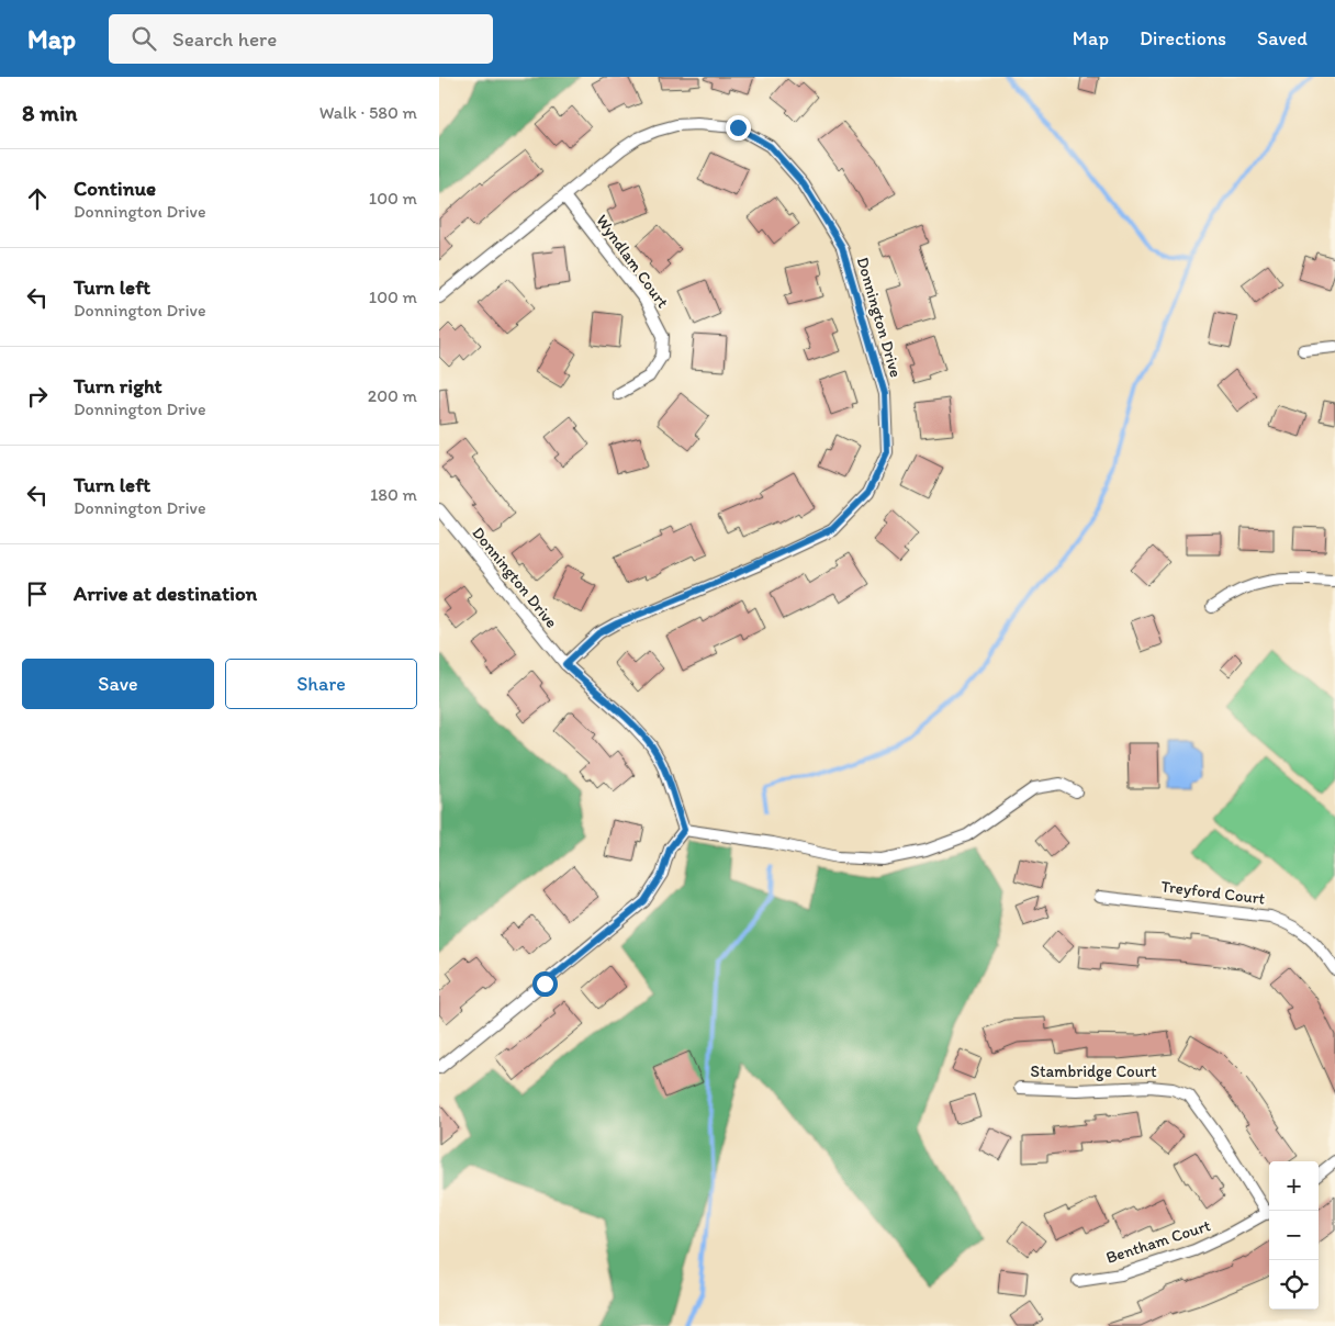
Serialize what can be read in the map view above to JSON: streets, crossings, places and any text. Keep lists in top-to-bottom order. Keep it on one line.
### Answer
{"streets":{"street":["Wyndlam Court","Donnington Drive","Treyford Court","Stambridge Court","Bentham Court"]},"crossings":[["Wyndlam Court","Donnington Drive"]],"page":{"header":"Map","search":"Search here","nav":["Map","Directions","Saved"],"heading":["8 min","Walk · 580 m"],"list":[["Continue","Donnington Drive","100 m"],["Turn left","Donnington Drive","100 m"],["Turn right","Donnington Drive","200 m"],["Turn left","Donnington Drive","180 m"],"Arrive at destination"],"buttons":["Save","Share"],"map_buttons":["+","−"]}}
